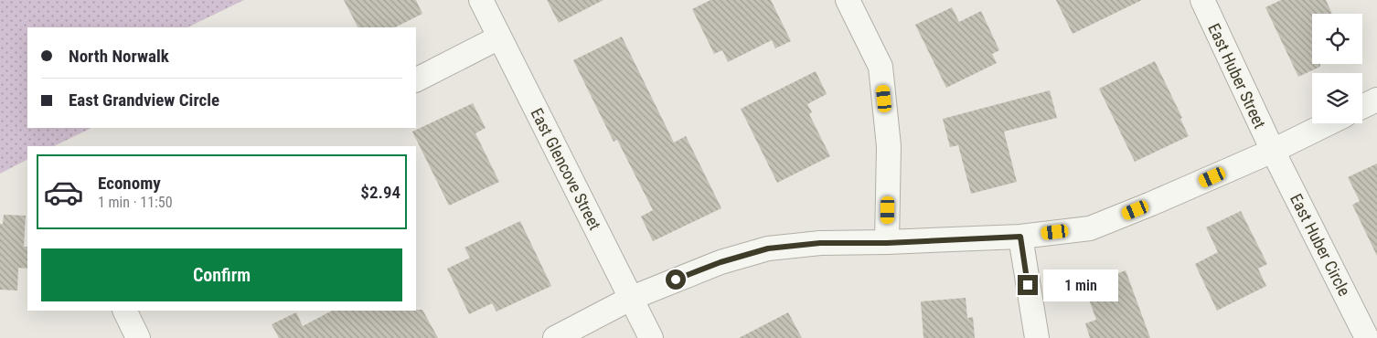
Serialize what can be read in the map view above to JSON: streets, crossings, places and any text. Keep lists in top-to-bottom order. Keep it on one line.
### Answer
{"streets":{"street":["East Huber Street","East Glencove Street","East Huber Circle"]},"crossings":[["East Huber Street","East Huber Circle"]],"page":{"banner":["North Norwalk","East Grandview Circle"],"list":[{"name":"Economy","note":"1 min · 11:50","value":"$2.94"}],"buttons":"Confirm","bubble":"1 min"}}
